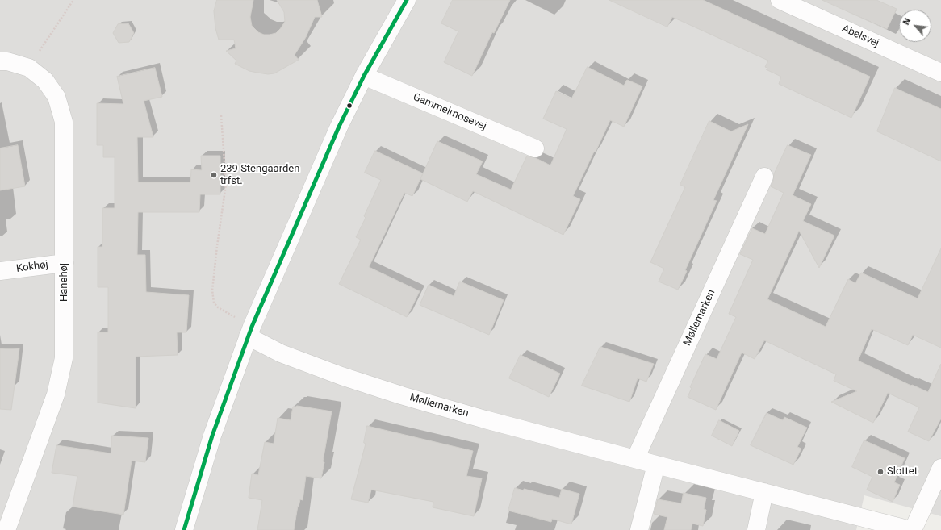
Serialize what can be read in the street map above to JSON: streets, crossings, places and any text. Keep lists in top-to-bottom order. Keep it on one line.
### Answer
{"streets":{"street":["Abelsvej","Gammelmosevej","Kokhøj","Hanehøj","Møllemarken"]},"crossings":[["Kokhøj","Hanehøj"]],"places":["239 Stengaarden trfst.","Slottet"],"north":"top left"}
